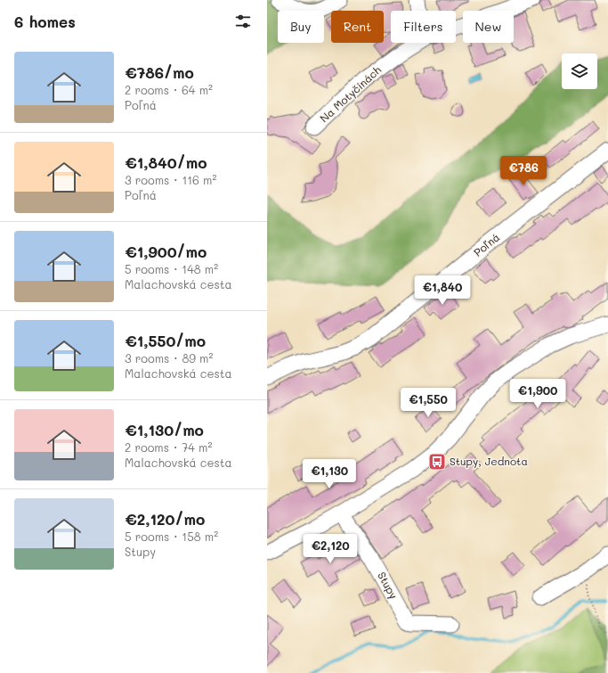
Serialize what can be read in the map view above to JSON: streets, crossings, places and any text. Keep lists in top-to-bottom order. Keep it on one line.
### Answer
{"streets":{"street":["Na Motyčinách","Poľná","Stupy"]},"places":{"bus stop":["Stupy, Jednota"]},"page":{"heading":"6 homes","chip":["Buy","Rent","Filters","New"],"list":[{"name":"€786/mo","note":"2 rooms · 64 m² · Poľná"},{"name":"€1,840/mo","note":"3 rooms · 116 m² · Poľná"},{"name":"€1,900/mo","note":"5 rooms · 148 m² · Malachovská cesta"},{"name":"€1,550/mo","note":"3 rooms · 89 m² · Malachovská cesta"},{"name":"€1,130/mo","note":"2 rooms · 74 m² · Malachovská cesta"},{"name":"€2,120/mo","note":"5 rooms · 158 m² · Stupy"}],"price":["€786","€1,840","€1,900","€1,550","€1,130","€2,120"]}}
